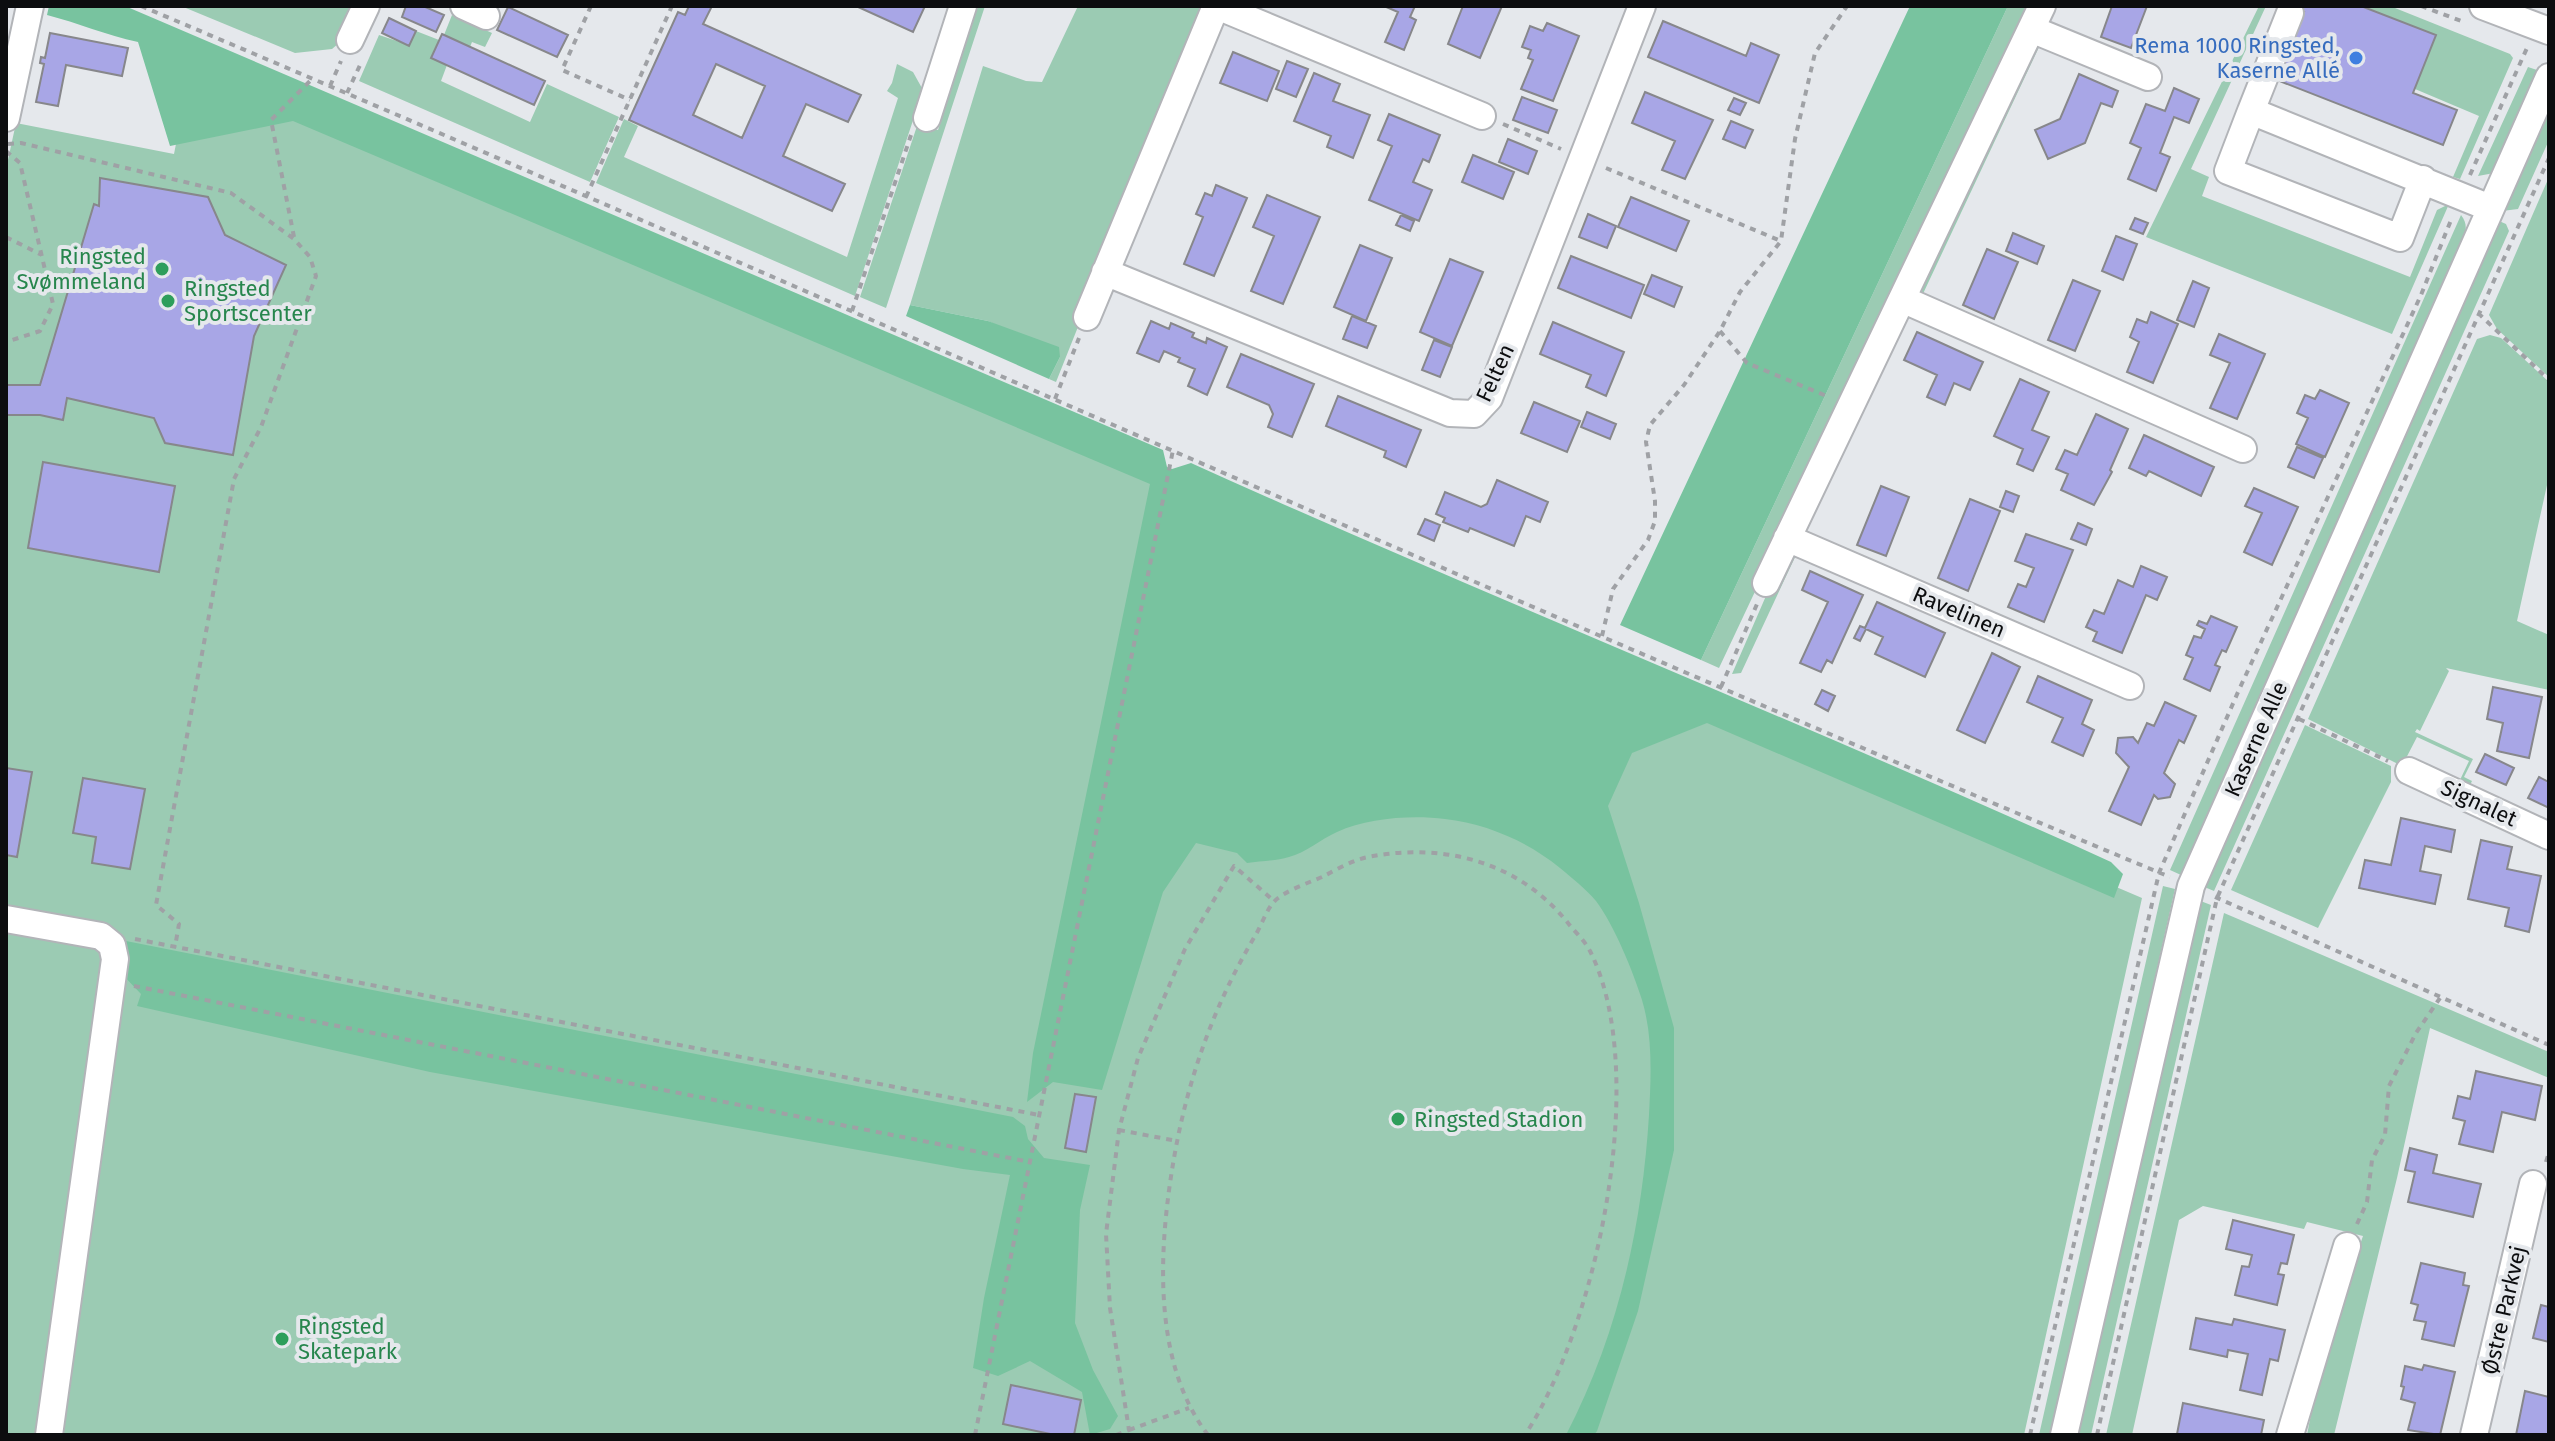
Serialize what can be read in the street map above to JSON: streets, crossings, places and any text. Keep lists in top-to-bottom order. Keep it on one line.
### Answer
{"streets":{"street":["Felten","Ravelinen","Kaserne Alle","Signalet","Østre Parkvej"]},"places":["Rema 1000 Ringsted, Kaserne Allé","Ringsted Svømmeland","Ringsted Sportscenter","Ringsted Stadion","Ringsted Skatepark"]}
